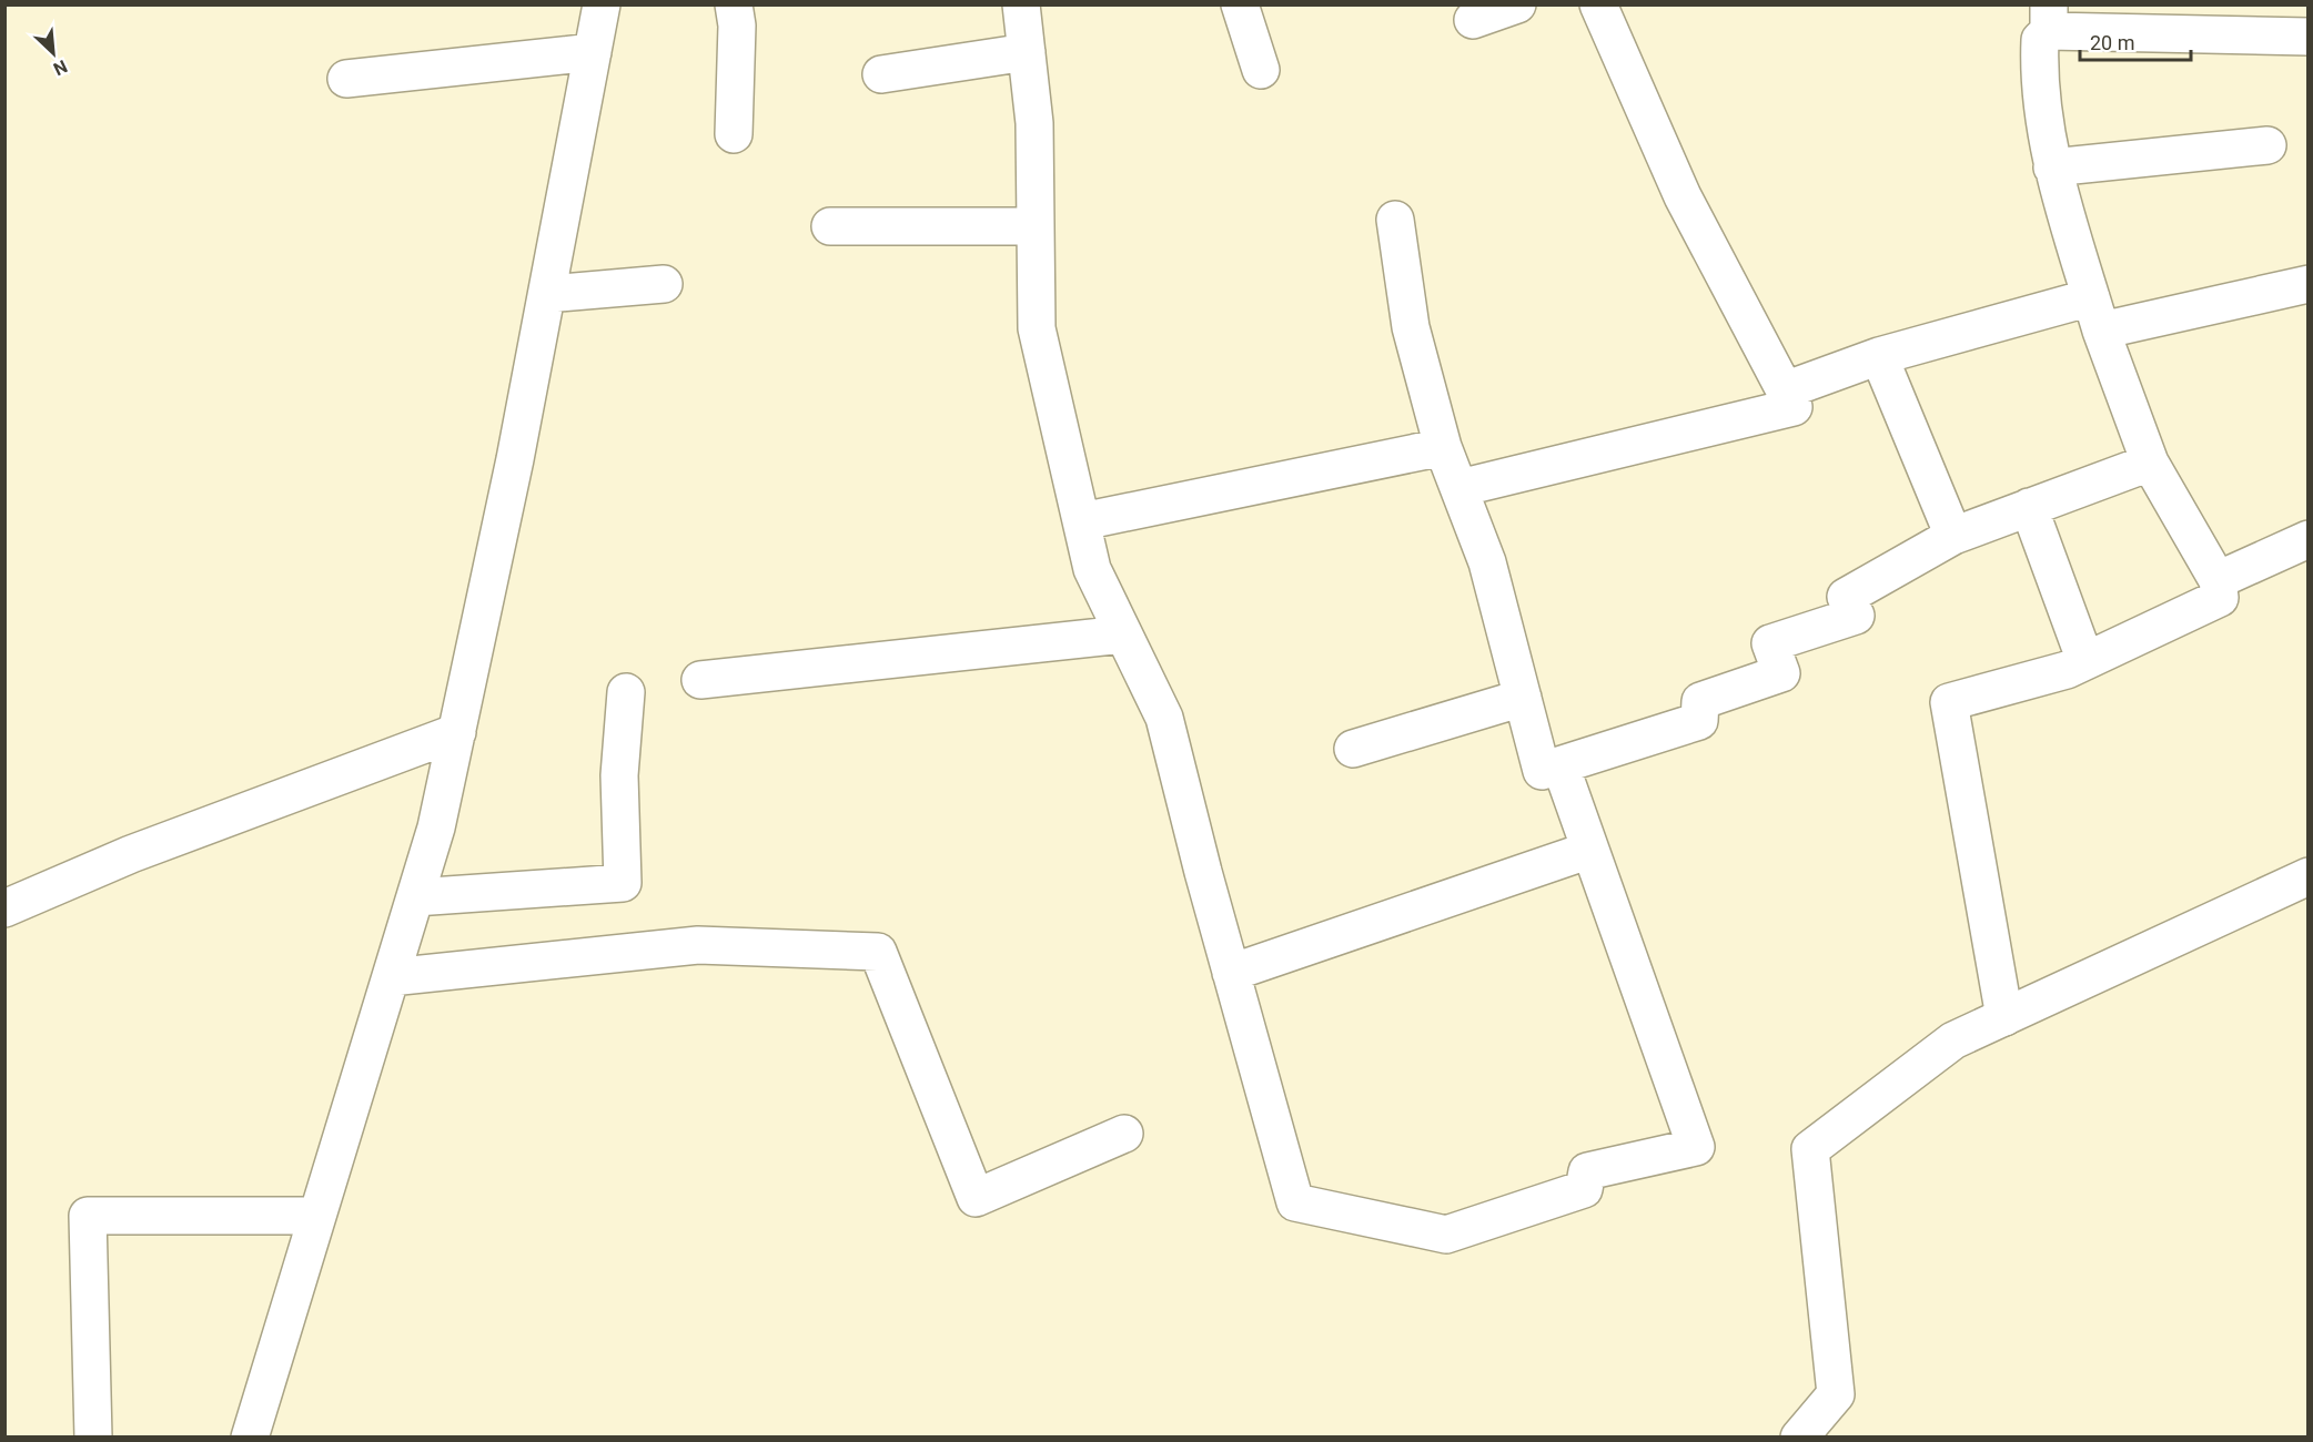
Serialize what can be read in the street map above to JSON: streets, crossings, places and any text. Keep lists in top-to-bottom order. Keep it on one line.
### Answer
{"scale_bar":"20 m","north":"bottom right"}
